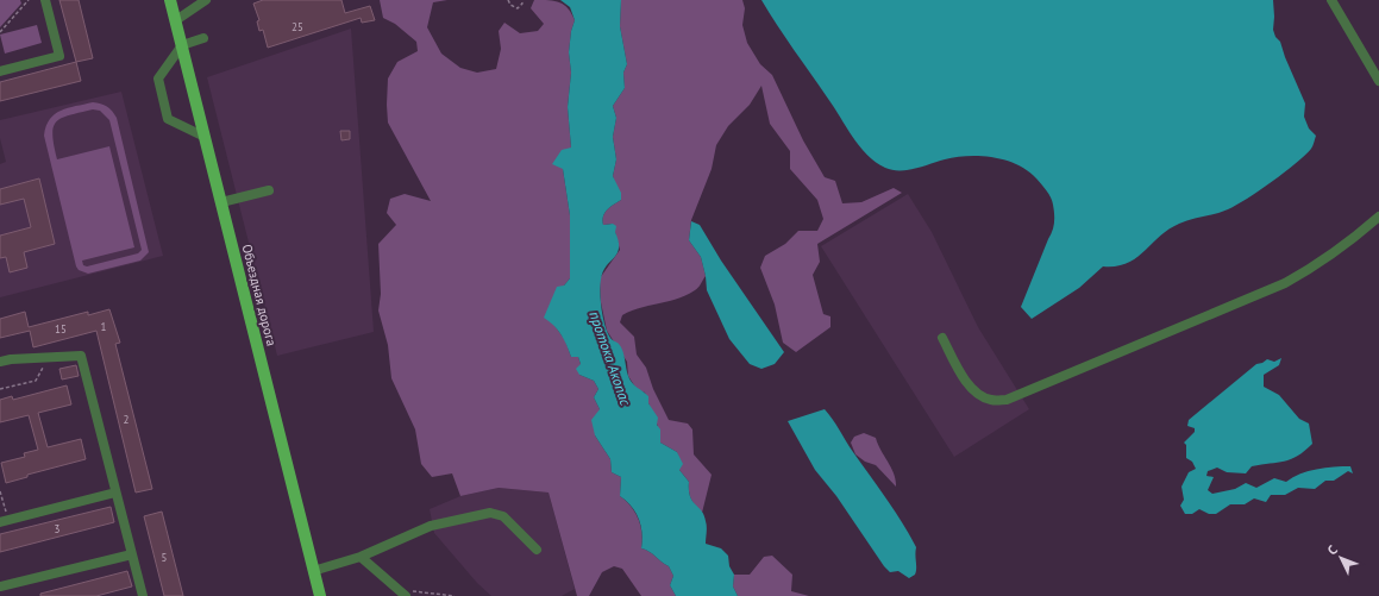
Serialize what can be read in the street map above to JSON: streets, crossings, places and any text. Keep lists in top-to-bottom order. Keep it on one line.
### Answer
{"streets":{"main road":["Объездная дорога"]},"water":["протока Акопас"],"house_numbers":["25","1","15","2","3","5"],"north":"top left"}
